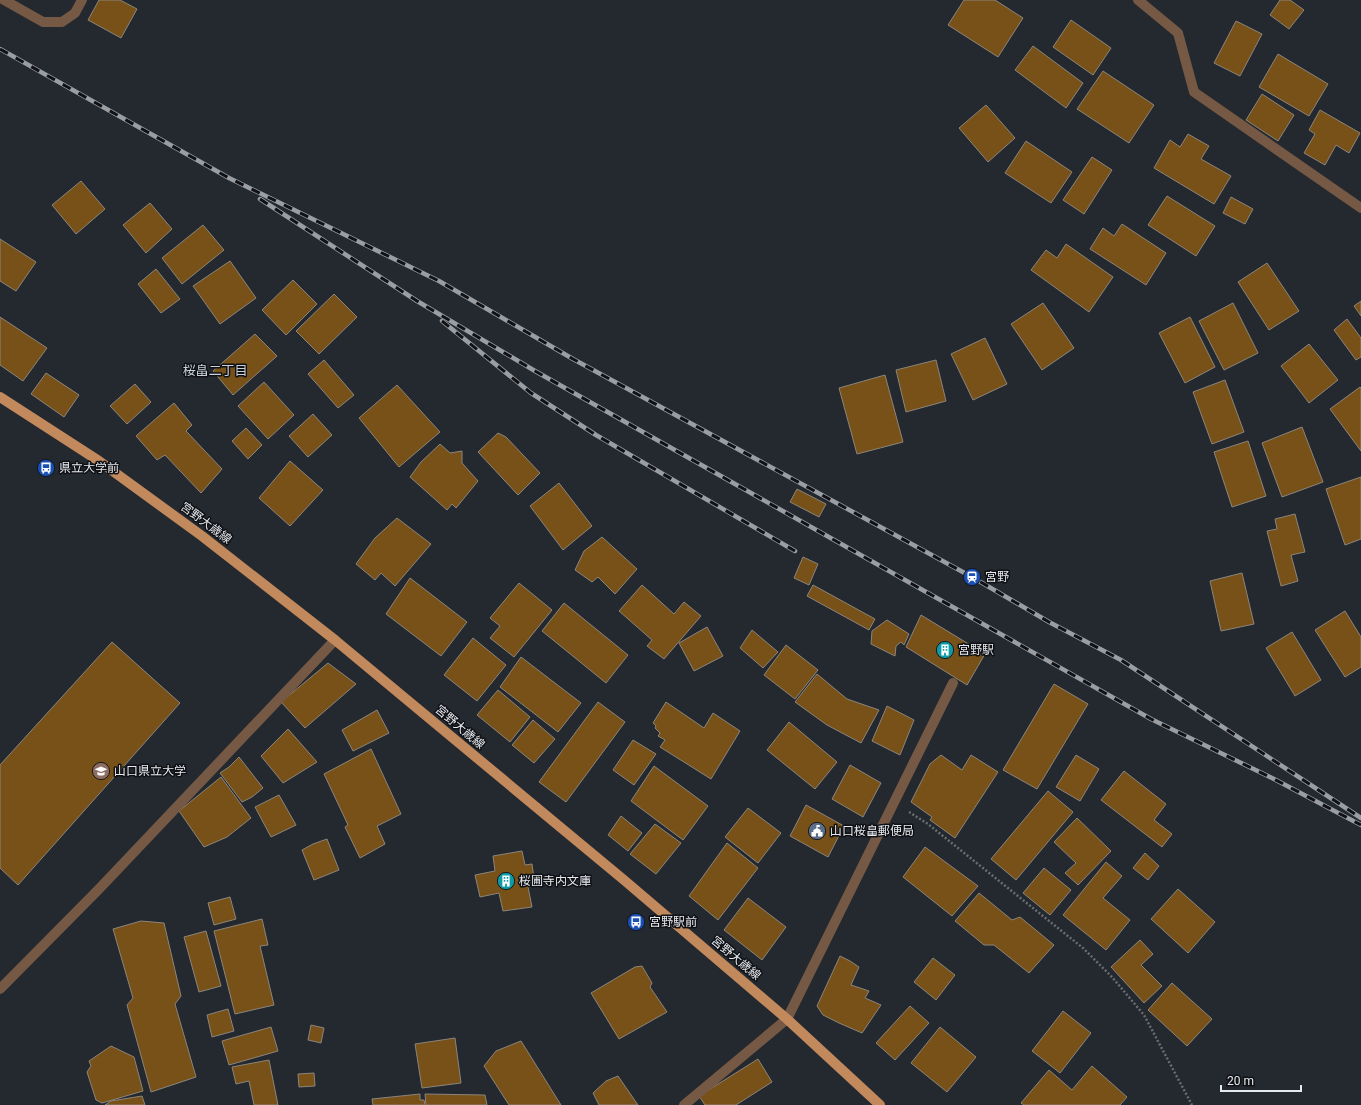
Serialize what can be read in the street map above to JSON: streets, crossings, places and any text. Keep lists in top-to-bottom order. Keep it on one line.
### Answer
{"streets":{"main road":["宮野大歳線"]},"districts":["桜畠二丁目"],"places":{"bus stop":["県立大学前","宮野駅前"],"station":["宮野"],"building":["宮野駅","桜圃寺内文庫"],"school or university":["山口県立大学"],"public building":["山口桜畠郵便局"]},"scale_bar":"20 m"}
